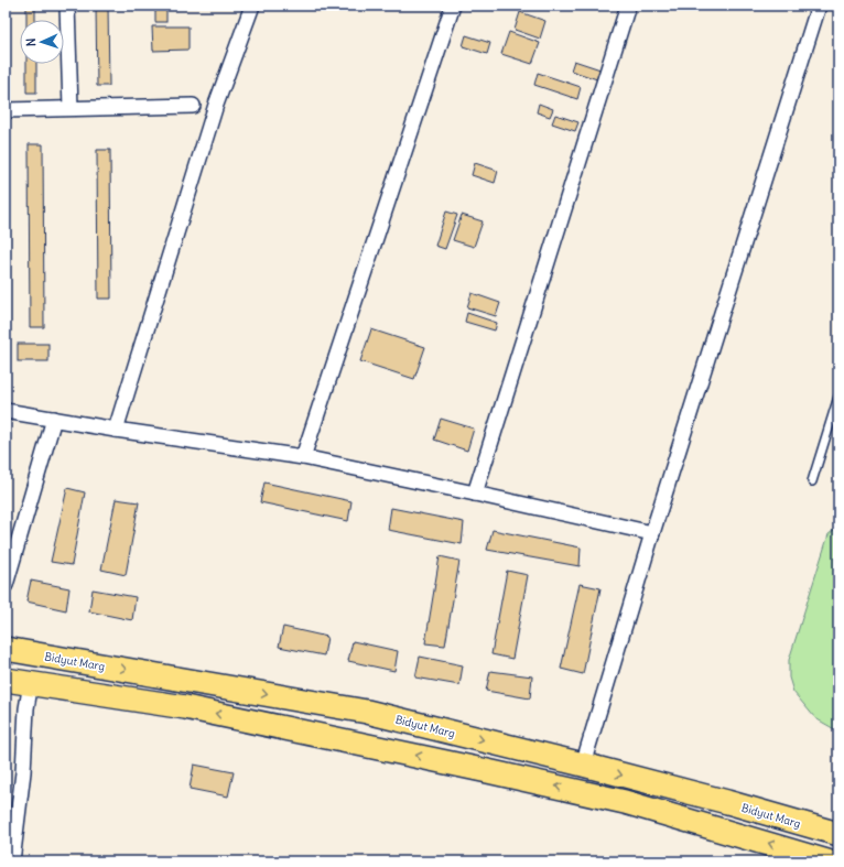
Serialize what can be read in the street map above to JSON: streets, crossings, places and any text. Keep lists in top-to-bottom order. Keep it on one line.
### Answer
{"streets":{"main road":["Bidyut Marg"]},"north":"left"}
